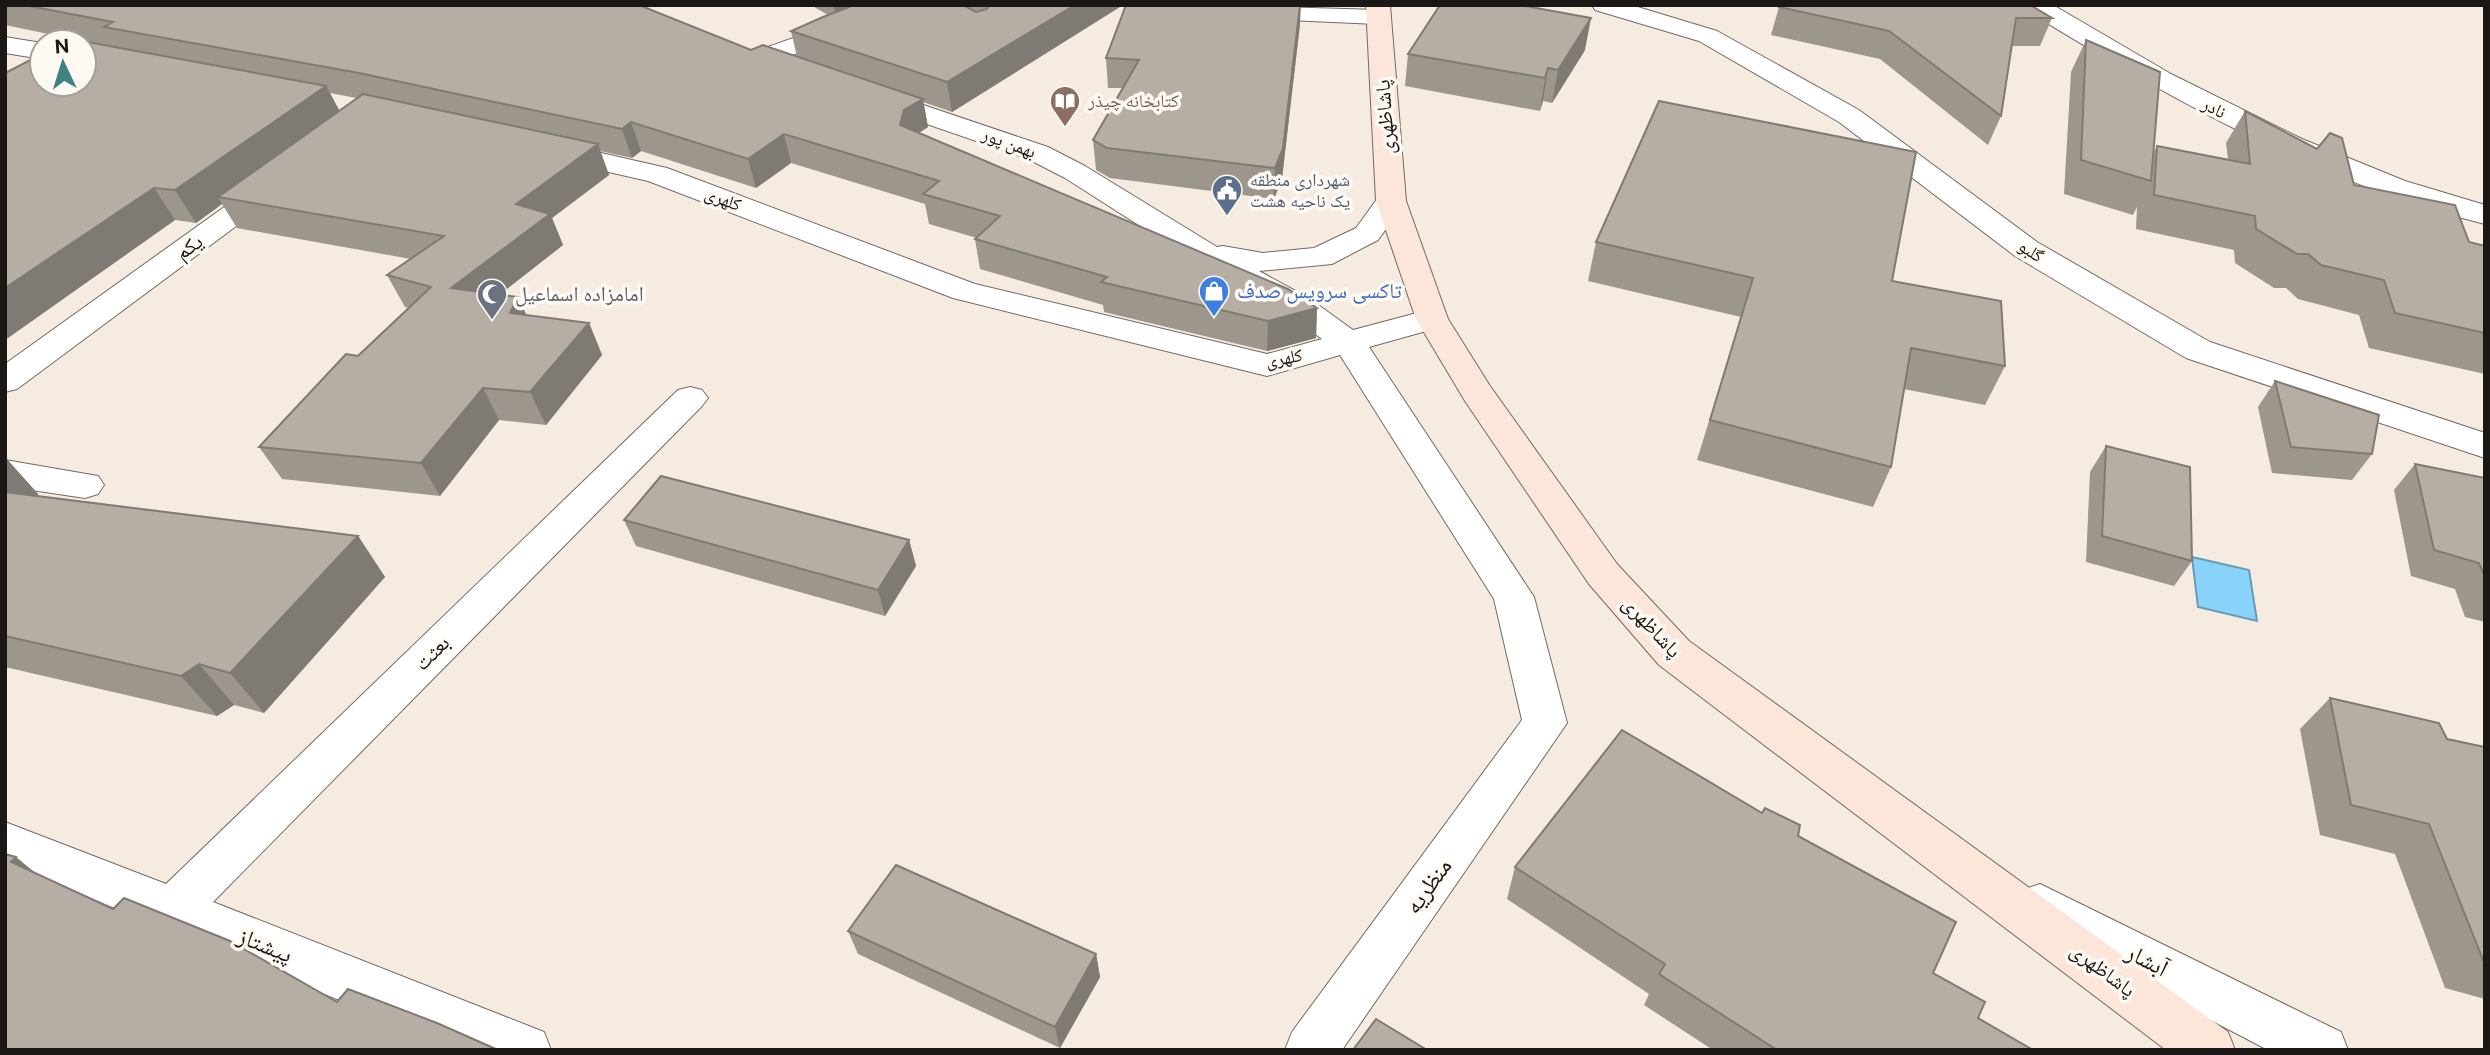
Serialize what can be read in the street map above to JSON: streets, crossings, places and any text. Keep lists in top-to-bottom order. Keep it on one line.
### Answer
{"streets":{"main road":["پاشاظهری"],"street":["نادر","بهمن پور","کلهری","یکم","گلبو","بعثت","منظریه","پیشتاز","آبشار"]},"crossings":[["پاشاظهری","کلهری"],["پاشاظهری","آبشار"],["بهمن پور","کلهری"],["بهمن پور","منظریه"],["کلهری","منظریه"],["بعثت","پیشتاز"]],"places":{"library":["کتابخانه چیذر"],"public building":["شهرداری منطقه یک ناحیه هشت"],"shop":["تاکسی سرویس صدف"],"mosque":["امامزاده اسماعیل"]},"north":"top"}
